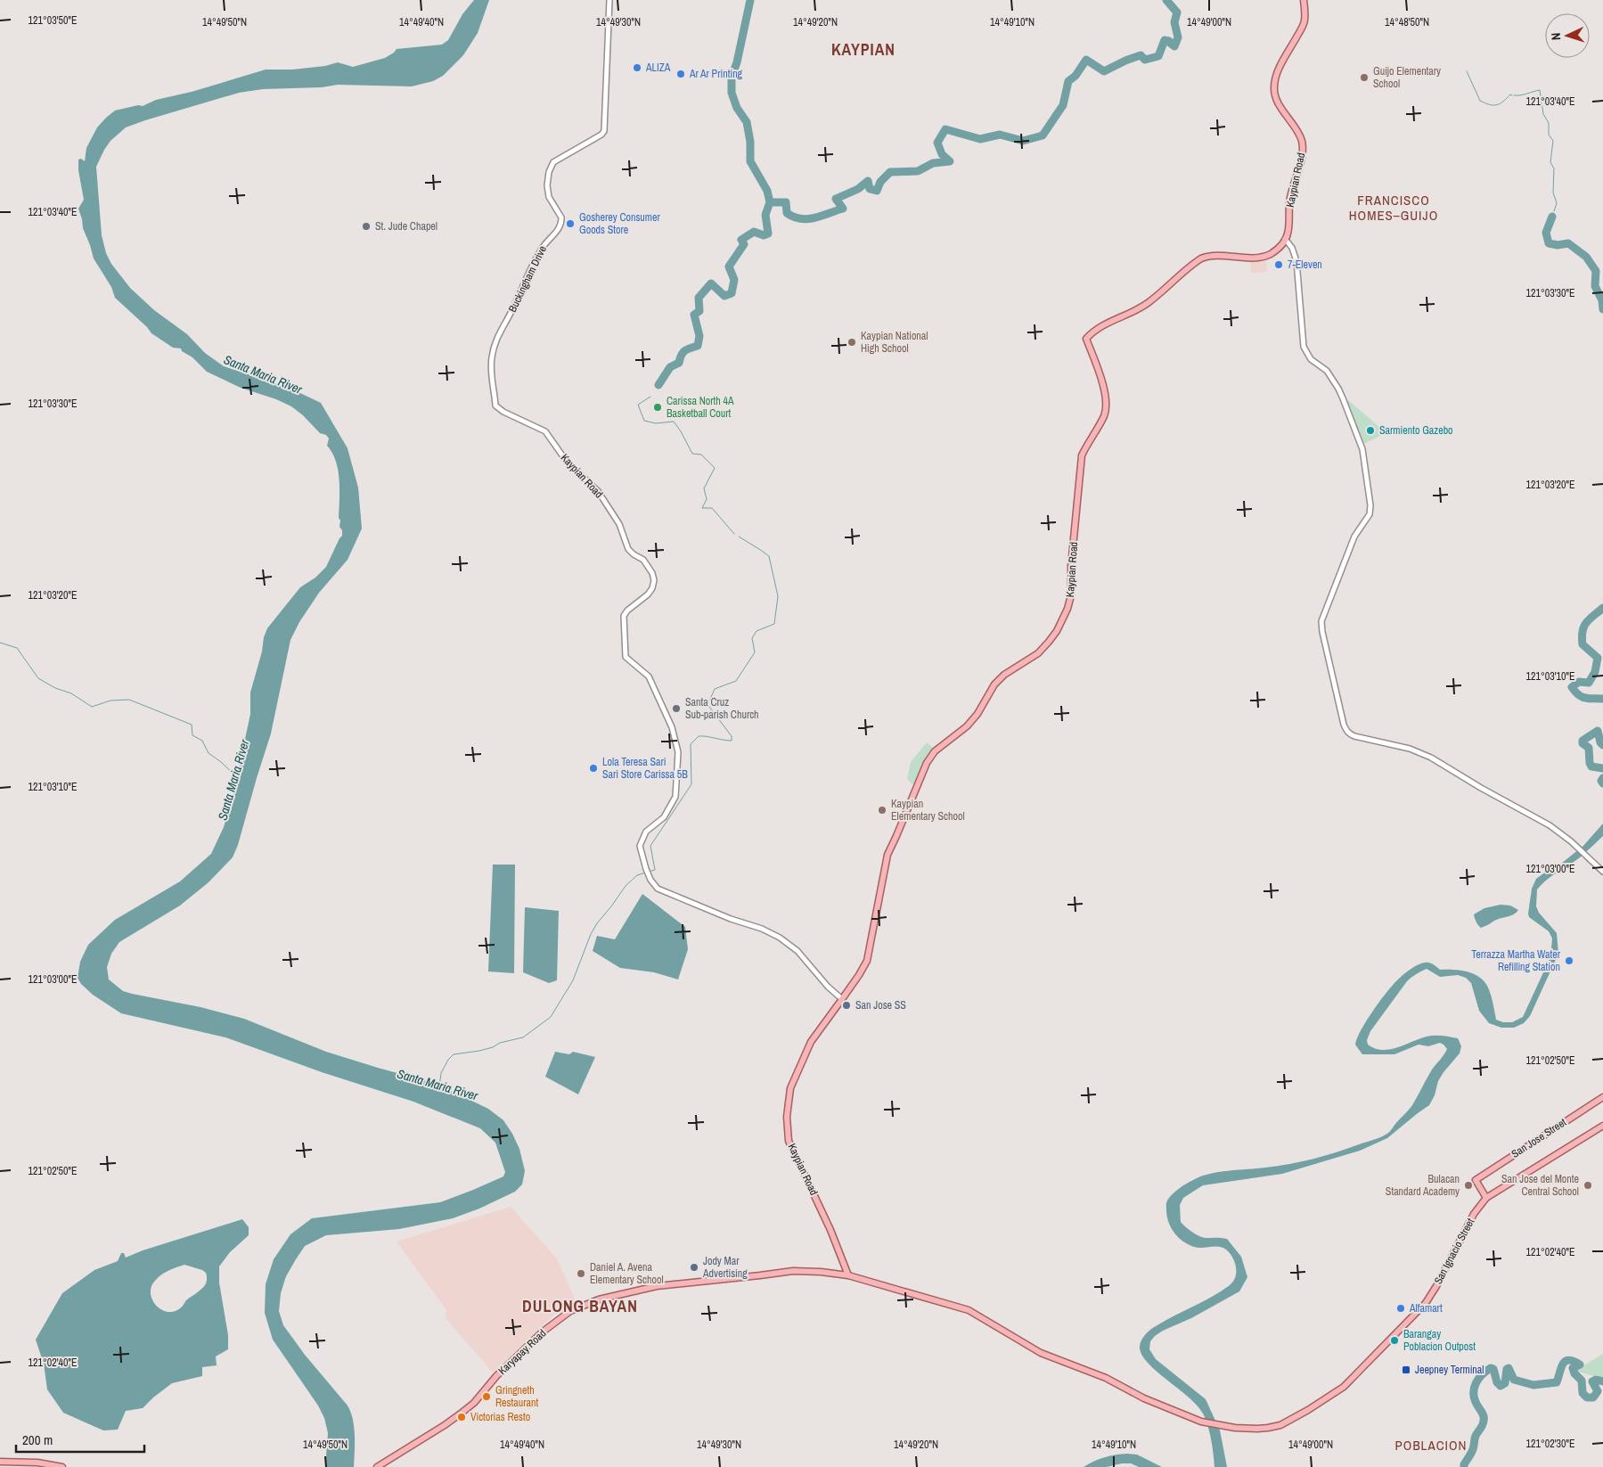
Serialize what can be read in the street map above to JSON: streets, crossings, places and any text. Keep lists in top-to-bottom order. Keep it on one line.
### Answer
{"streets":{"main road":["Kaypian Road","San Jose Street","San Ignacio Street","Karyapay Road"],"street":["Buckingham Drive"]},"crossings":[["Kaypian Road","Buckingham Drive"],["Kaypian Road","Karyapay Road"],["San Jose Street","San Ignacio Street"],["San Ignacio Street","Karyapay Road"]],"districts":["KAYPIAN","FRANCISCO HOMES–GUIJO","DULONG BAYAN","POBLACION"],"water":["Santa Maria River"],"places":{"other":["ALIZA","Ar Ar Printing","Guijo Elementary School","Gosherey Consumer Goods Store","St. Jude Chapel","7-Eleven","Kaypian National High School","Carissa North 4A Basketball Court","Sarmiento Gazebo","Santa Cruz Sub-parish Church","Lola Teresa Sari Sari Store Carissa 5B","Kaypian Elementary School","Terrazza Martha Water Refilling Station","San Jose SS","Bulacan Standard Academy","San Jose del Monte Central School","Jody Mar Advertising","Daniel A. Avena Elementary School","Alfamart","Barangay Poblacion Outpost","Gringneth Restaurant","Victorias Resto"],"transit":["Jeepney Terminal"]},"scale_bar":"200 m","north":"left","coordinates":["121°03'50\"E","14°49'50\"N","14°49'40\"N","14°49'30\"N","14°49'20\"N","14°49'10\"N","14°49'00\"N","14°48'50\"N","121°03'40\"E","121°03'30\"E","121°03'20\"E","121°03'10\"E","121°03'00\"E","121°02'50\"E","121°02'40\"E","121°02'30\"E"]}
